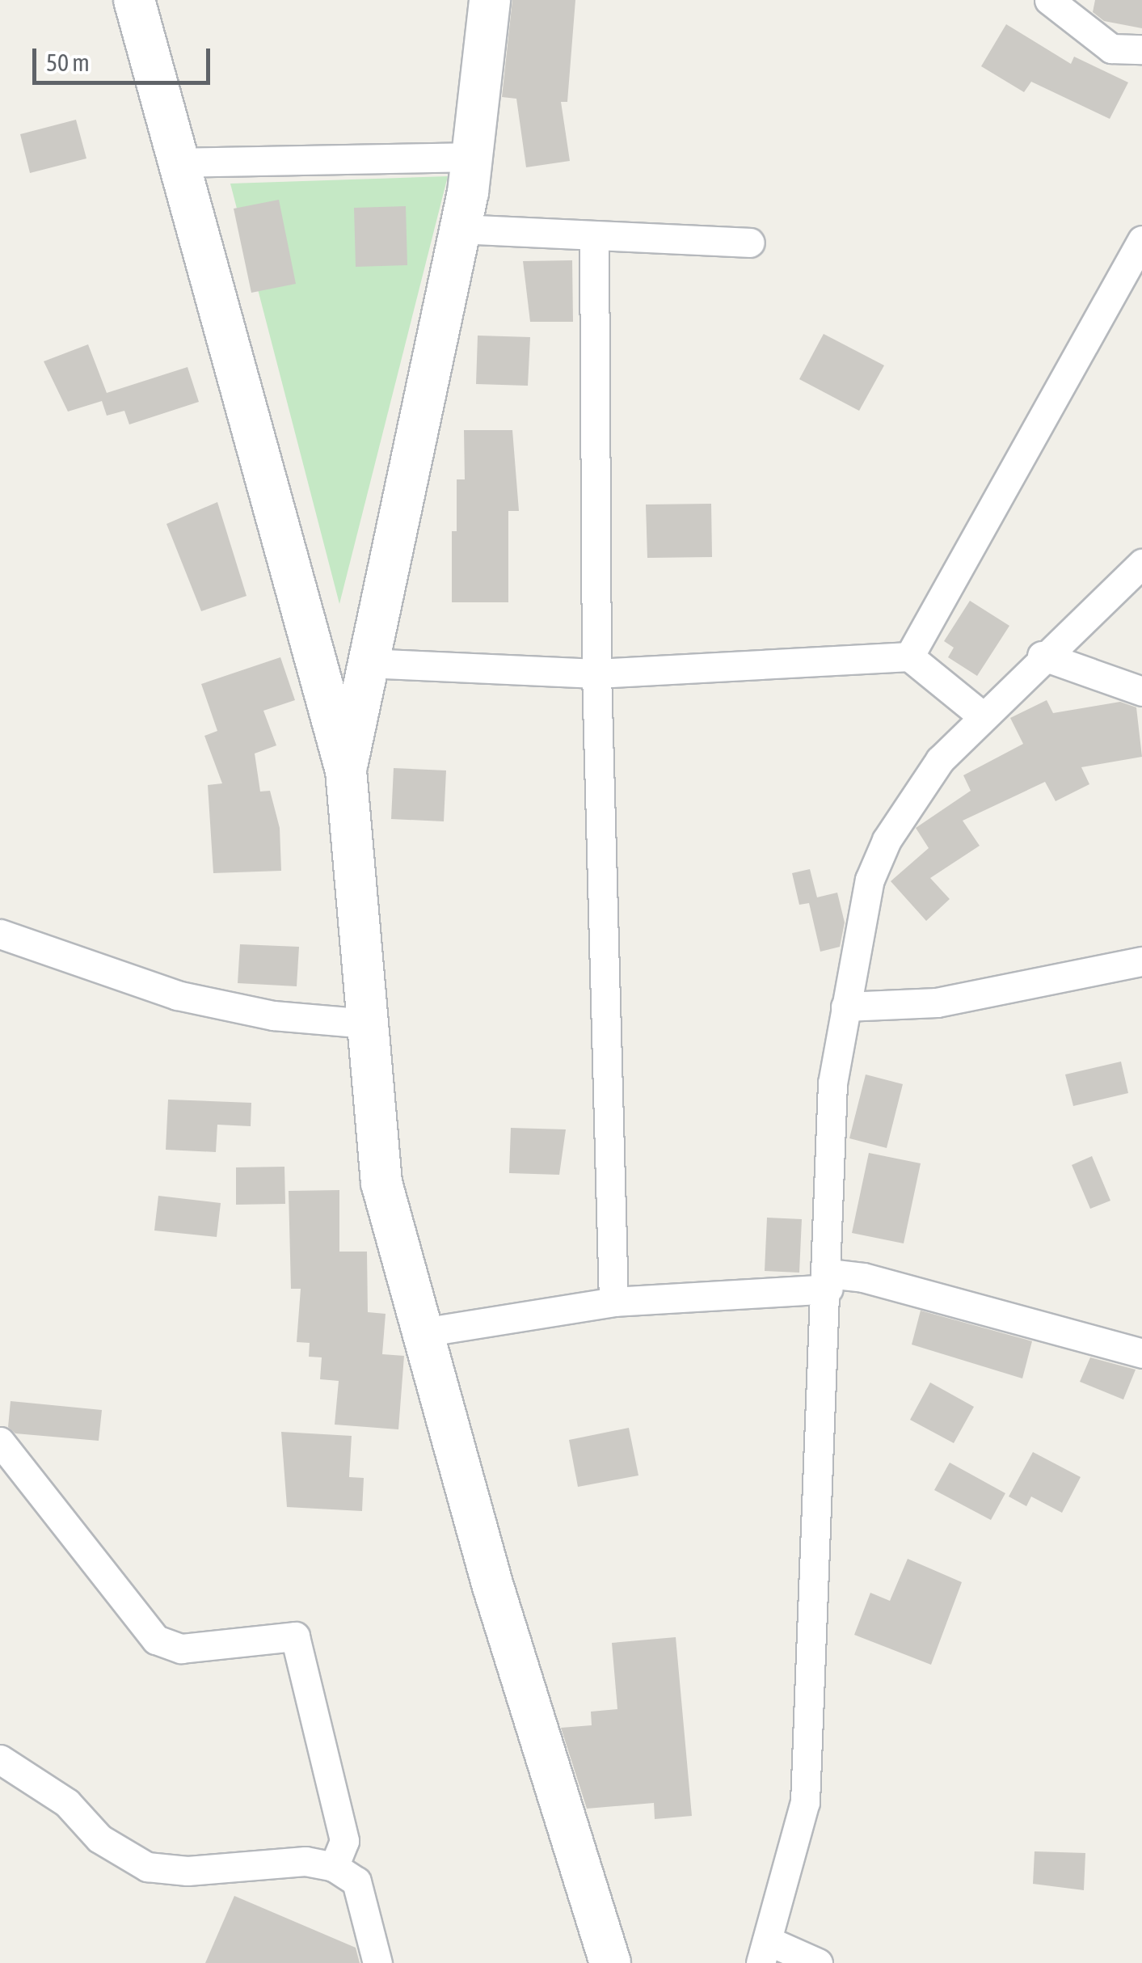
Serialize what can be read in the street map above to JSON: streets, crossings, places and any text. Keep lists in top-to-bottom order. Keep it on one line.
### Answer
{"scale_bar":"50 m"}
